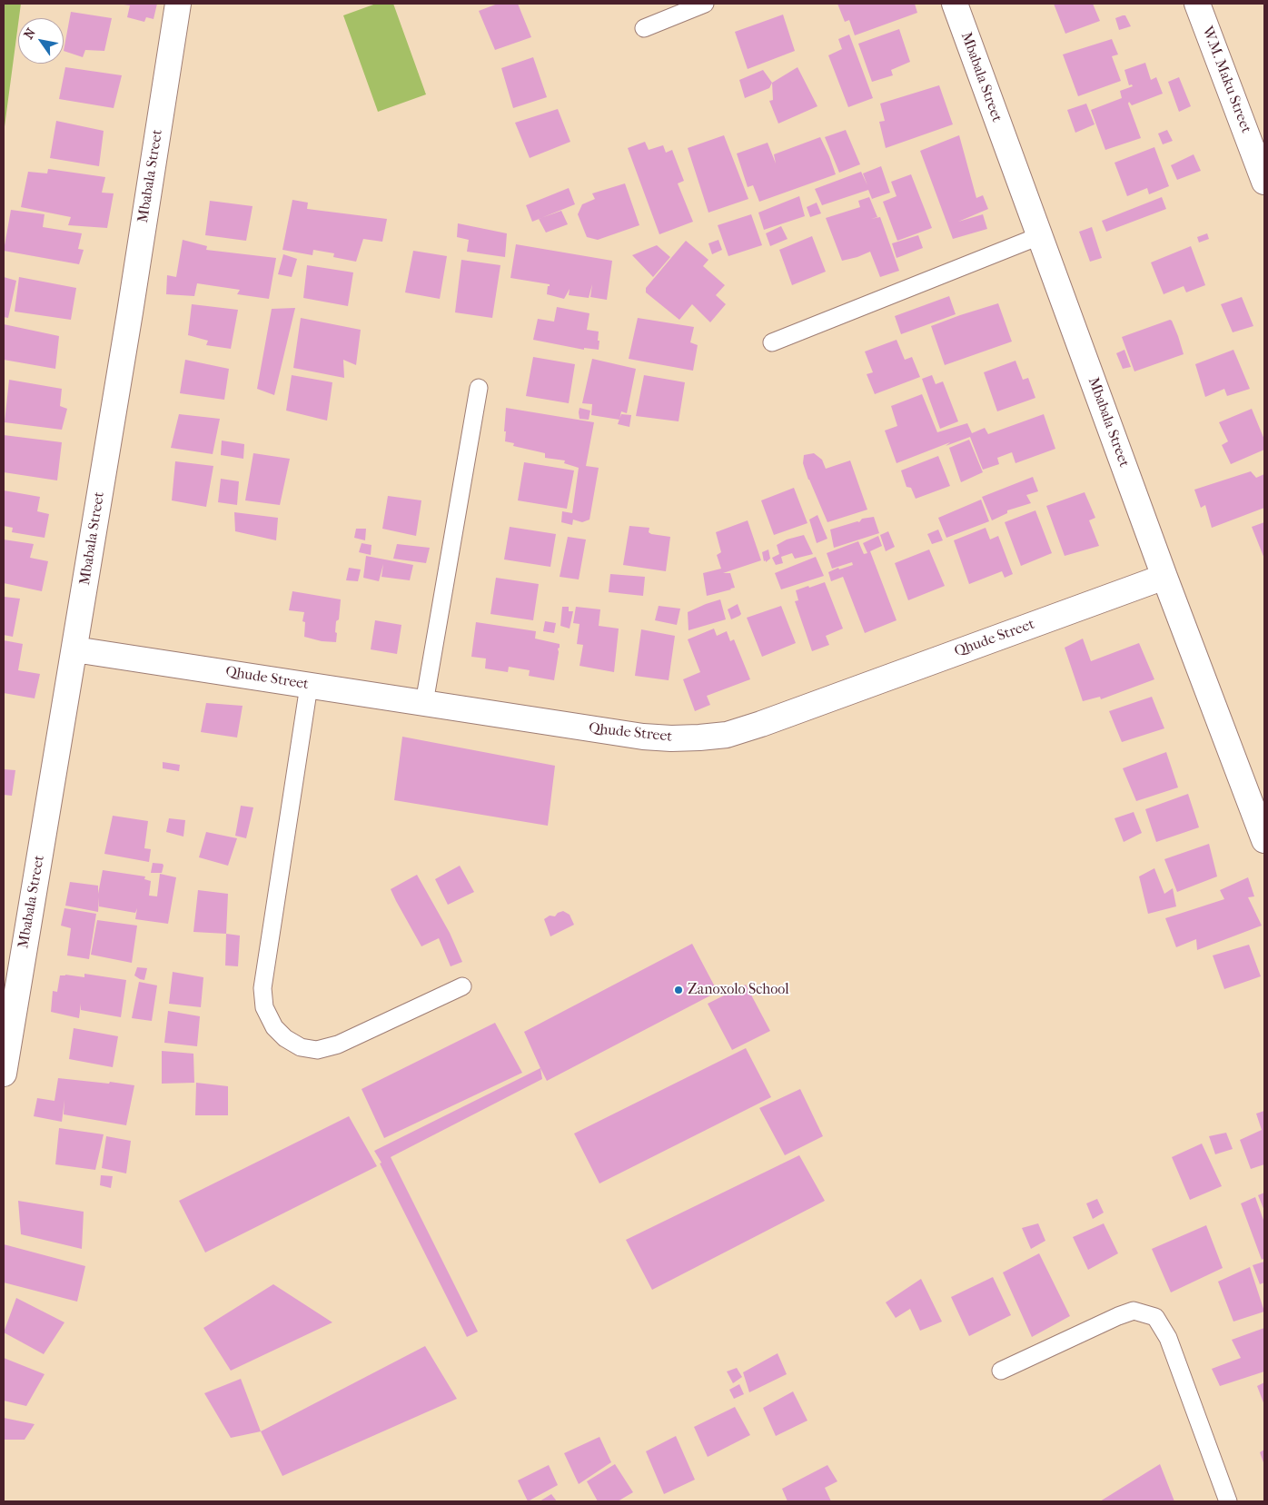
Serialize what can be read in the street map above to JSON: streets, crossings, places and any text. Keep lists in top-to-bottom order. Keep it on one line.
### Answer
{"streets":{"street":["Mbabala Street","W.M. Maku Street","Qhude Street"]},"crossings":[["Mbabala Street","Qhude Street"]],"places":["Zanoxolo School"],"north":"top left"}
